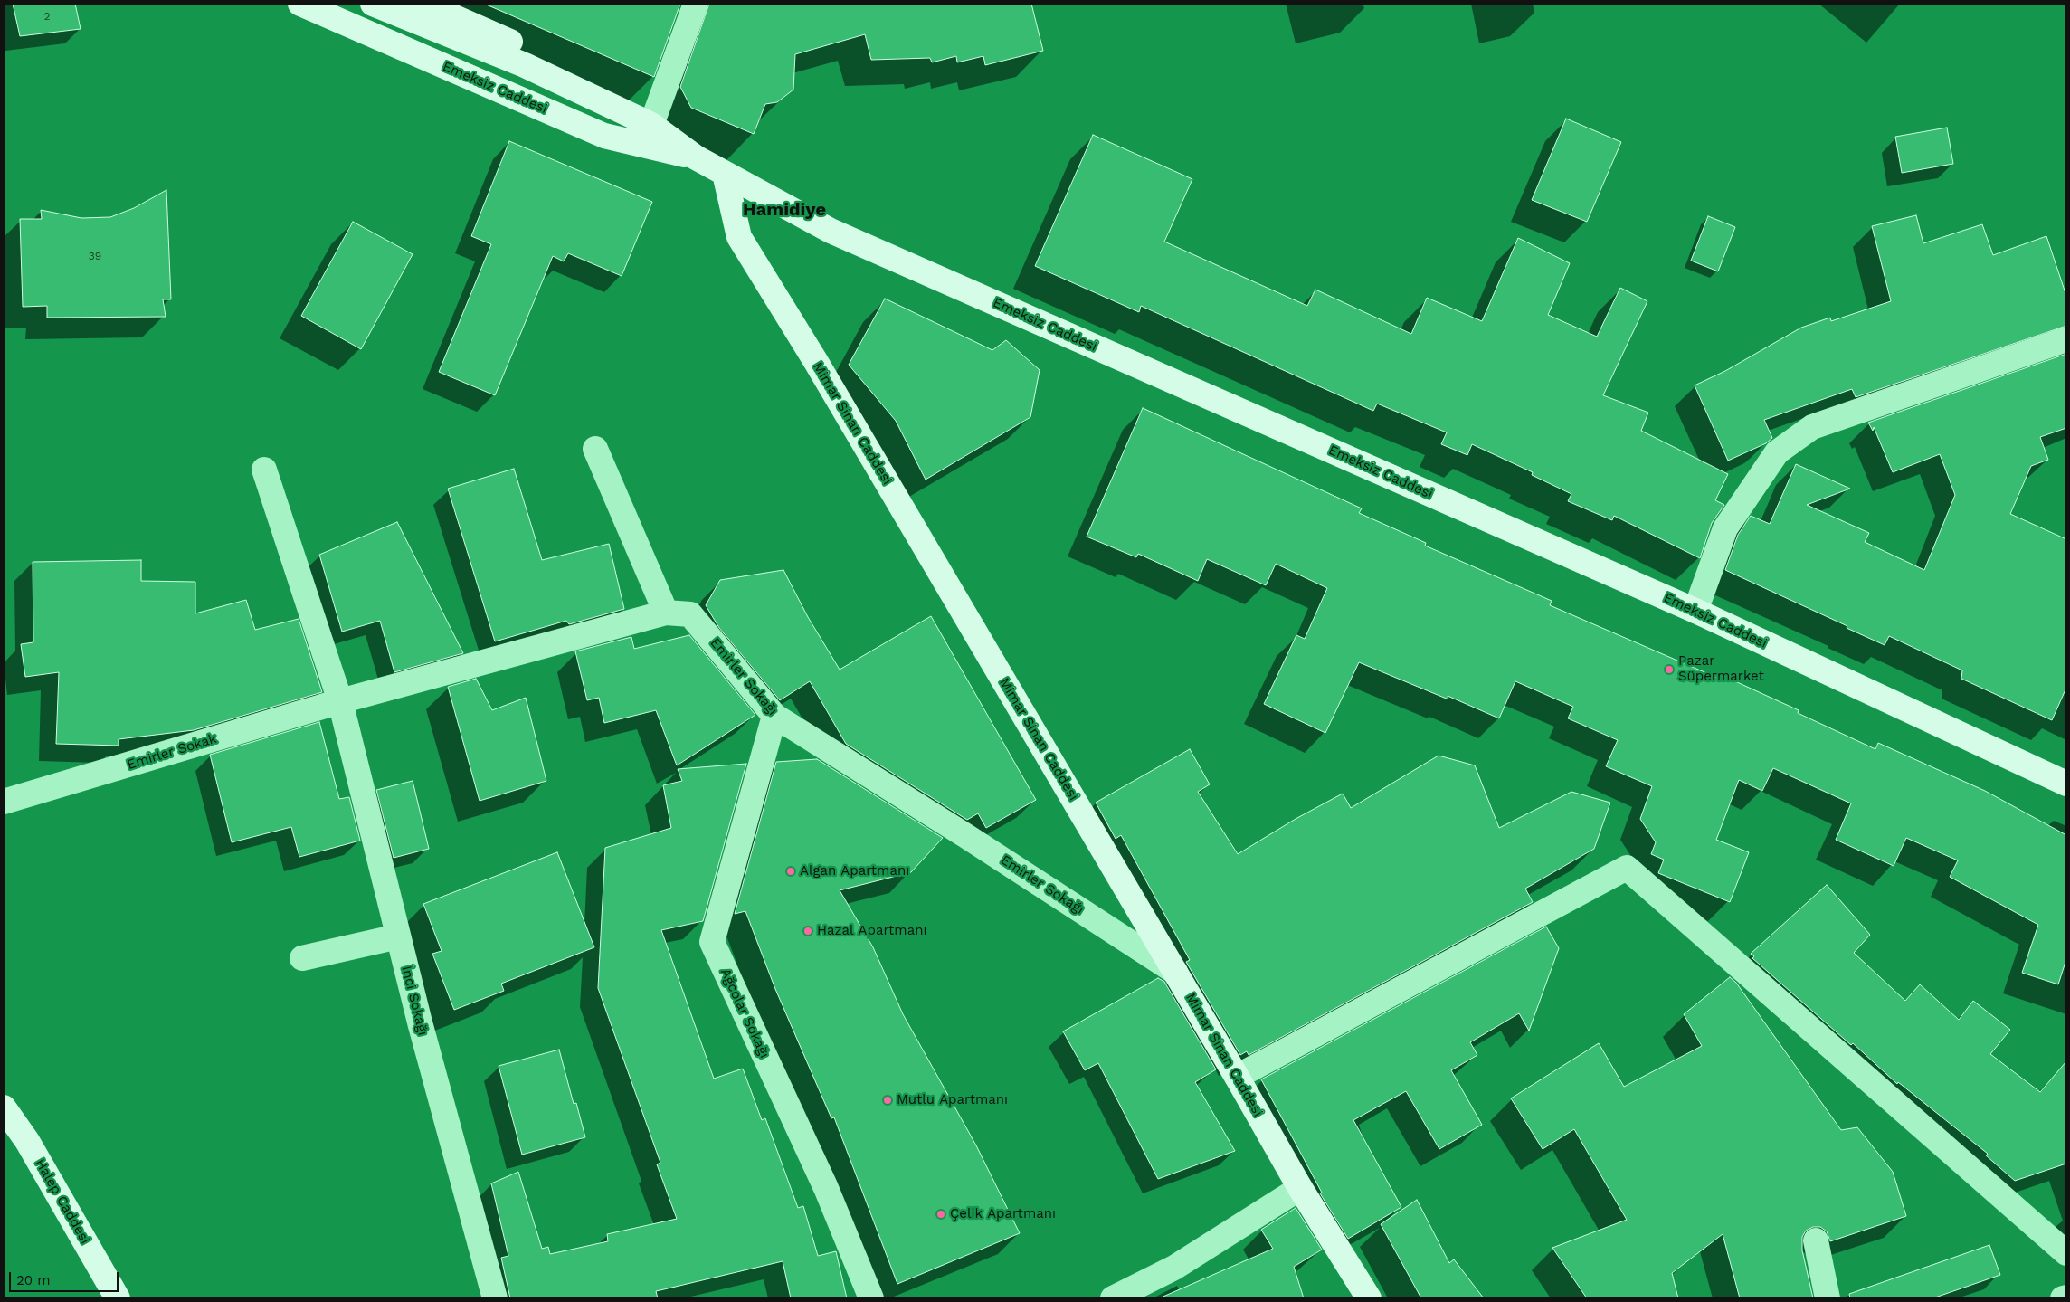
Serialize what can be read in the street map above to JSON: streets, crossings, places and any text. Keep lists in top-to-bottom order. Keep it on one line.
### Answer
{"streets":{"main road":["Emeksiz Caddesi","Mimar Sinan Caddesi","Halep Caddesi"],"street":["Emirler Sokağı","Emirler Sokak","İnci Sokağı","Ağcolar Sokağı"]},"crossings":[["Emeksiz Caddesi","Mimar Sinan Caddesi"],["Mimar Sinan Caddesi","Emirler Sokağı"],["Emirler Sokağı","Emirler Sokak"],["Emirler Sokağı","İnci Sokağı"],["Emirler Sokağı","Ağcolar Sokağı"],["Emirler Sokak","İnci Sokağı"]],"districts":["Hamidiye"],"places":["Pazar Süpermarket","Algan Apartmanı","Hazal Apartmanı","Mutlu Apartmanı","Çelik Apartmanı"],"house_numbers":["2","39"],"scale_bar":"20 m"}
